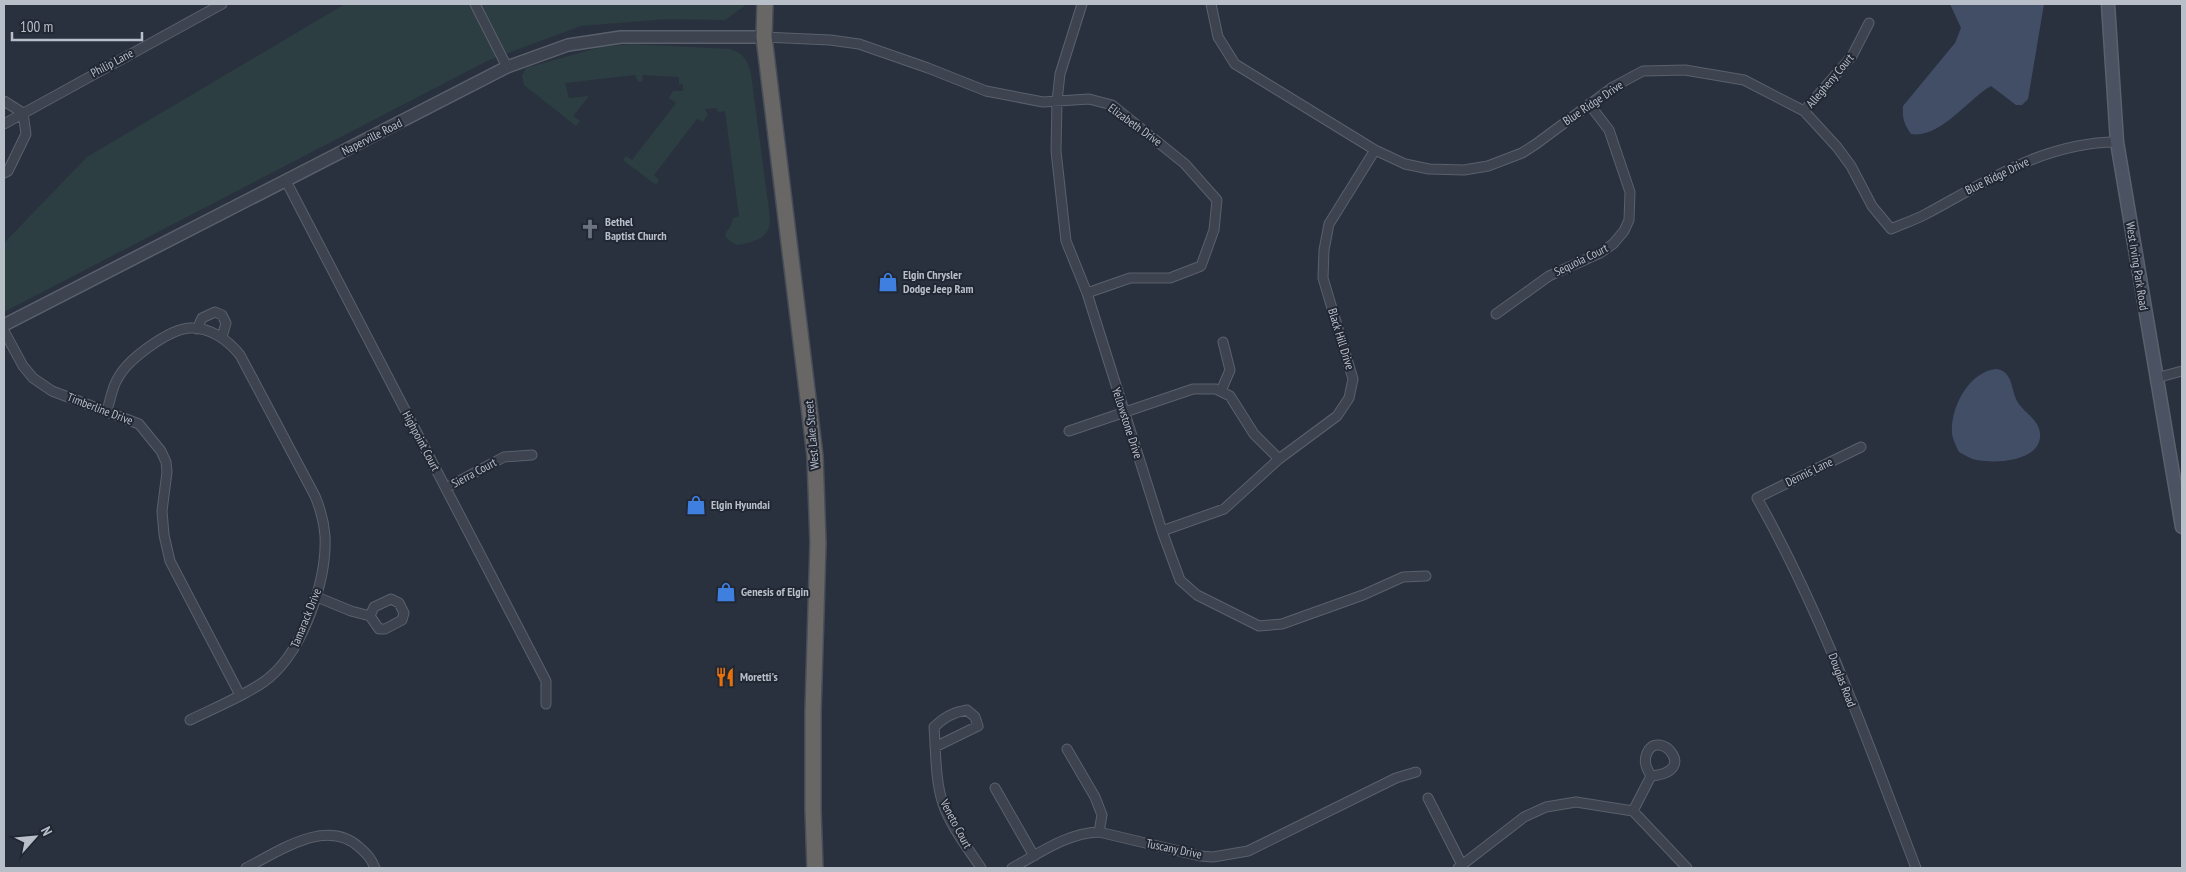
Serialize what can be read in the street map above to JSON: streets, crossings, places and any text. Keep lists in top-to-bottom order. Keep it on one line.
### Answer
{"streets":{"highway":["West Lake Street"],"main road":["West Irving Park Road"],"street":["Philip Lane","Allegheny Court","Blue Ridge Drive","Elizabeth Drive","Naperville Road","Sequoia Court","Black Hill Drive","Timberline Drive","Yellowstone Drive","Highpoint Court","Dennis Lane","Sierra Court","Tamarack Drive","Douglas Road","Veneto Court","Tuscany Drive"]},"crossings":[["Allegheny Court","Blue Ridge Drive"],["Blue Ridge Drive","Sequoia Court"],["Blue Ridge Drive","West Irving Park Road"],["Blue Ridge Drive","Black Hill Drive"],["Elizabeth Drive","Naperville Road"],["Elizabeth Drive","Yellowstone Drive"],["Elizabeth Drive","West Lake Street"],["Naperville Road","West Lake Street"],["Naperville Road","Highpoint Court"],["Black Hill Drive","Yellowstone Drive"],["Timberline Drive","Tamarack Drive"],["Highpoint Court","Sierra Court"],["Dennis Lane","Douglas Road"]],"places":{"church":["Bethel Baptist Church"],"shop":["Elgin Chrysler Dodge Jeep Ram","Elgin Hyundai","Genesis of Elgin"],"restaurant":["Moretti's"]},"scale_bar":"100 m","north":"top right"}
